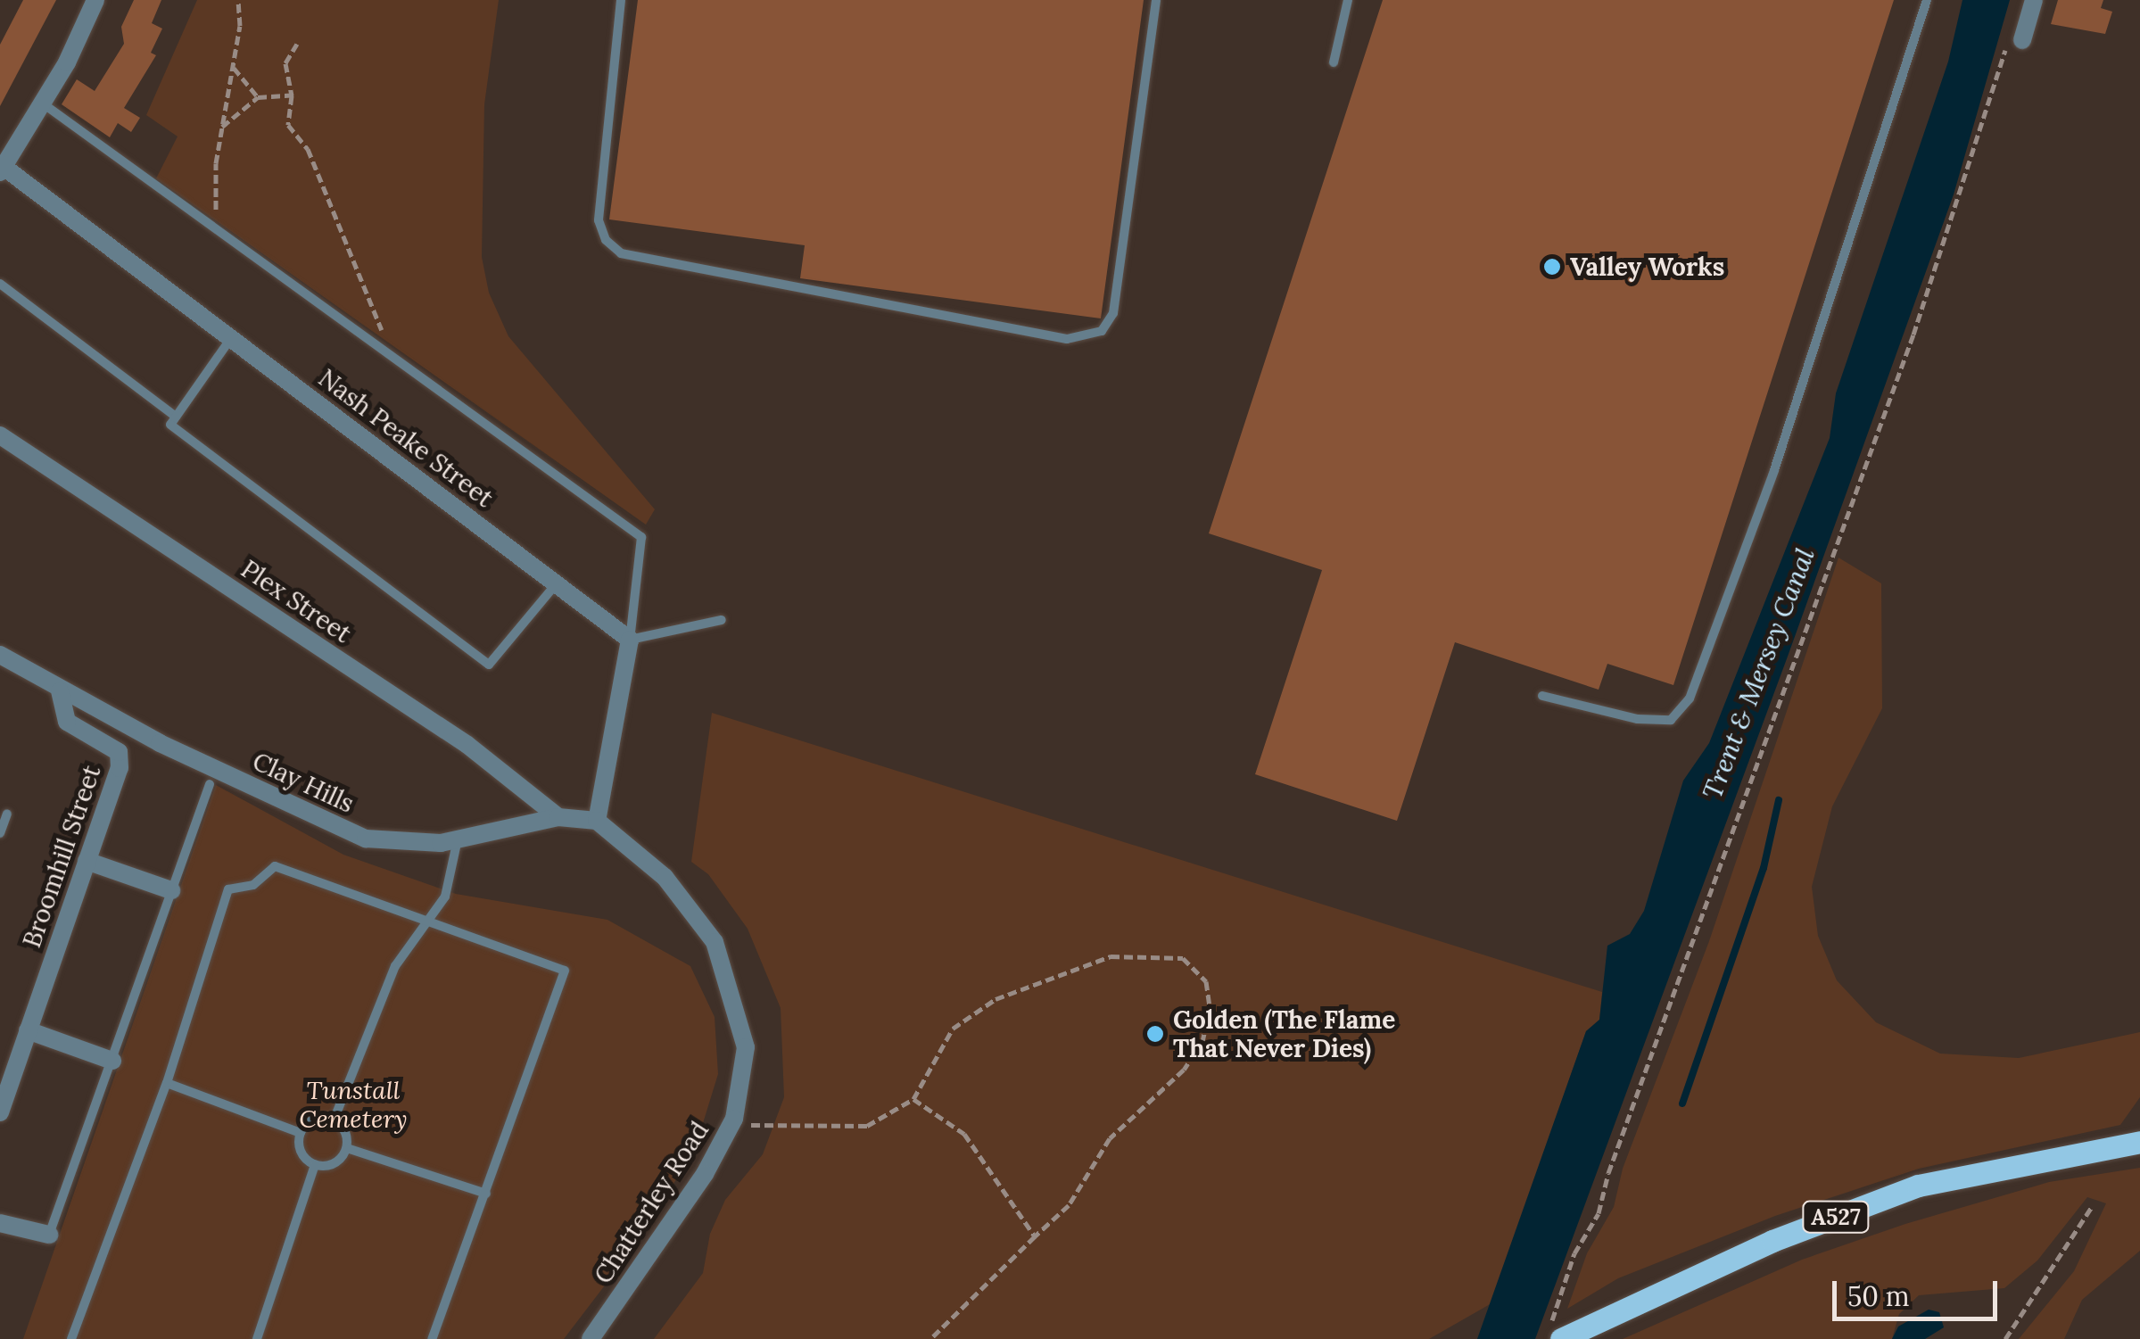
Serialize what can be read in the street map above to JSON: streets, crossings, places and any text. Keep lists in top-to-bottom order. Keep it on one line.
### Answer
{"streets":{"main road":["A527"],"street":["Nash Peake Street","Plex Street","Clay Hills","Broomhill Street","Chatterley Road"]},"crossings":[["Plex Street","Clay Hills"],["Clay Hills","Broomhill Street"],["Clay Hills","Chatterley Road"]],"water":["Trent & Mersey Canal"],"parks":["Tunstall Cemetery"],"places":["Valley Works","Golden (The Flame That Never Dies)"],"scale_bar":"50 m"}
